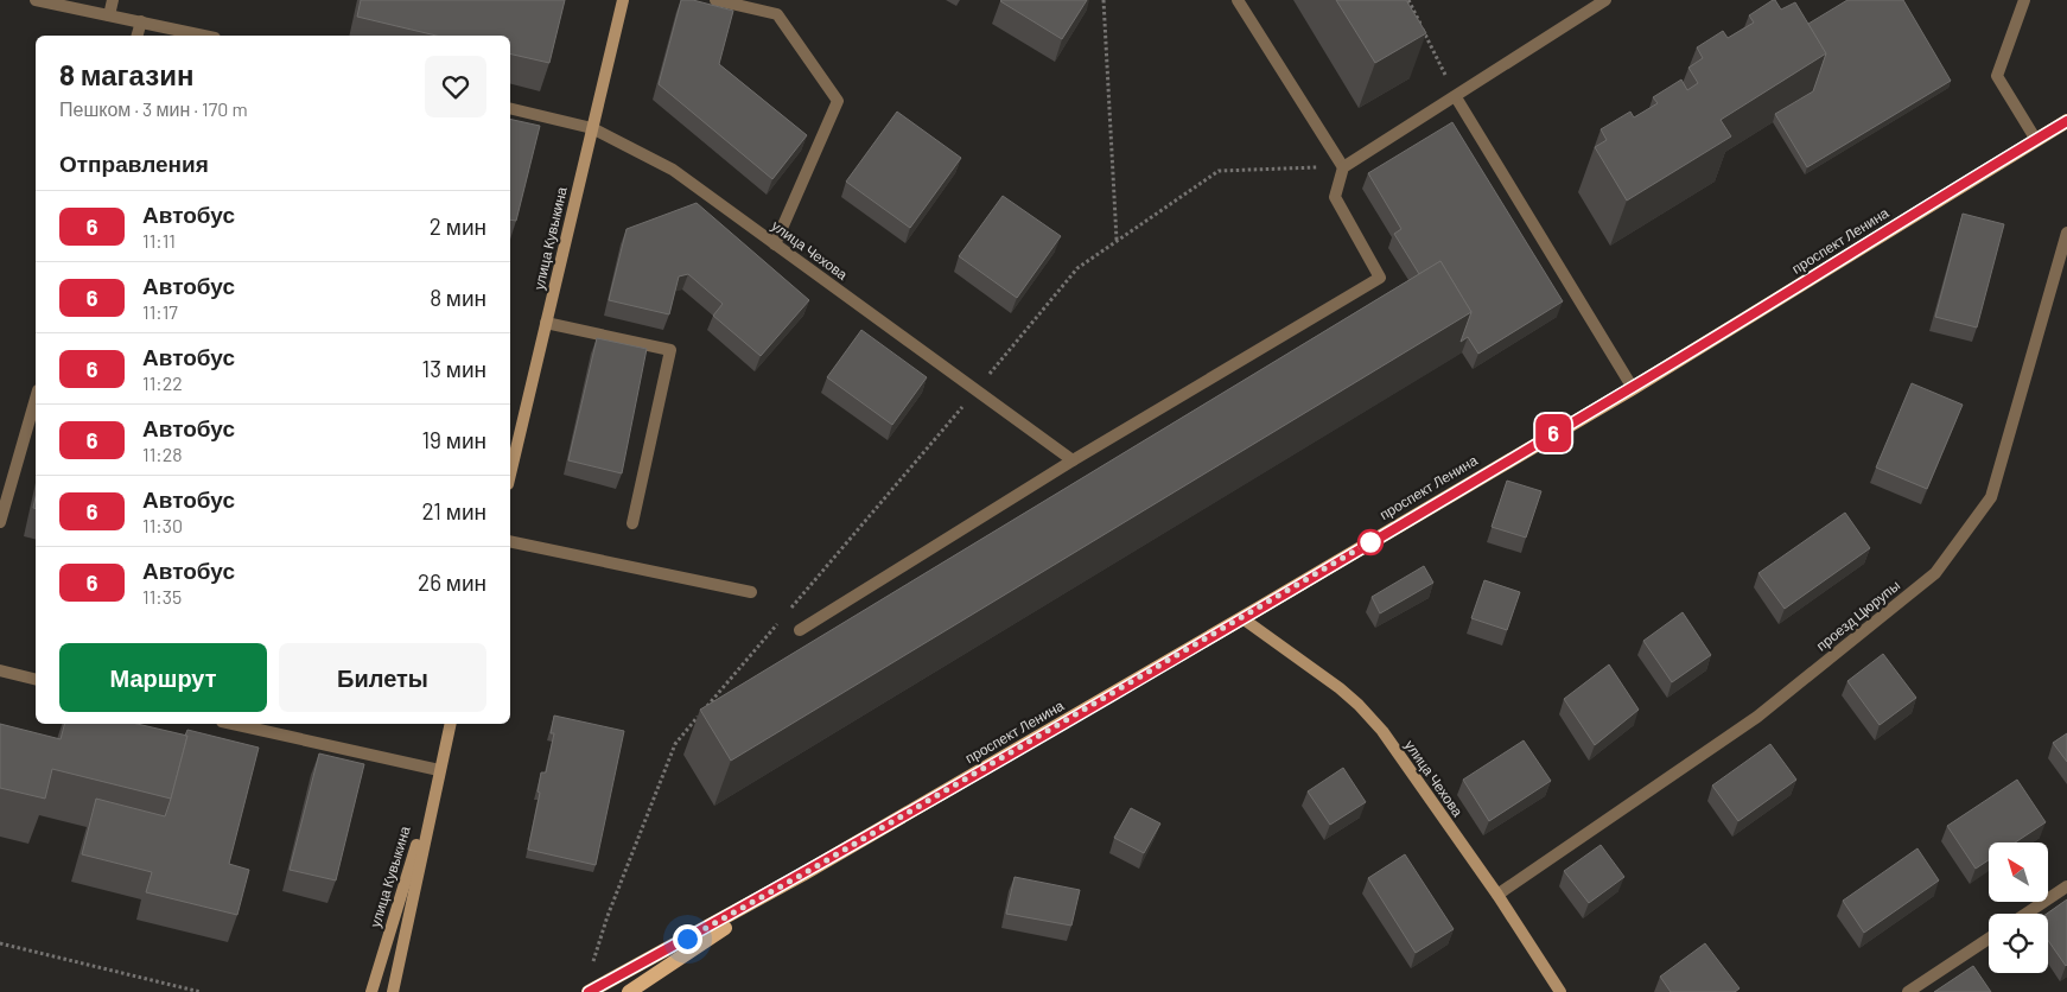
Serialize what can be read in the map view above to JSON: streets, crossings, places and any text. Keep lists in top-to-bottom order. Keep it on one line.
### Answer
{"streets":{"main road":["проспект Ленина"],"street":["улица Кувыкина","улица Чехова","проезд Цюрупы"]},"crossings":[["улица Кувыкина","улица Чехова"],["проспект Ленина","улица Чехова"],["улица Чехова","проезд Цюрупы"]],"lines":["bus line 6"],"north":"top left","page":{"on_map":"6","heading":[["8 магазин","Пешком · 3 мин · 170 m"],"Отправления"],"list":[{"mark":"6","name":"Автобус","note":"11:11","value":"2 мин"},{"mark":"6","name":"Автобус","note":"11:17","value":"8 мин"},{"mark":"6","name":"Автобус","note":"11:22","value":"13 мин"},{"mark":"6","name":"Автобус","note":"11:28","value":"19 мин"},{"mark":"6","name":"Автобус","note":"11:30","value":"21 мин"},{"mark":"6","name":"Автобус","note":"11:35","value":"26 мин"}],"buttons":["Маршрут","Билеты"]}}
